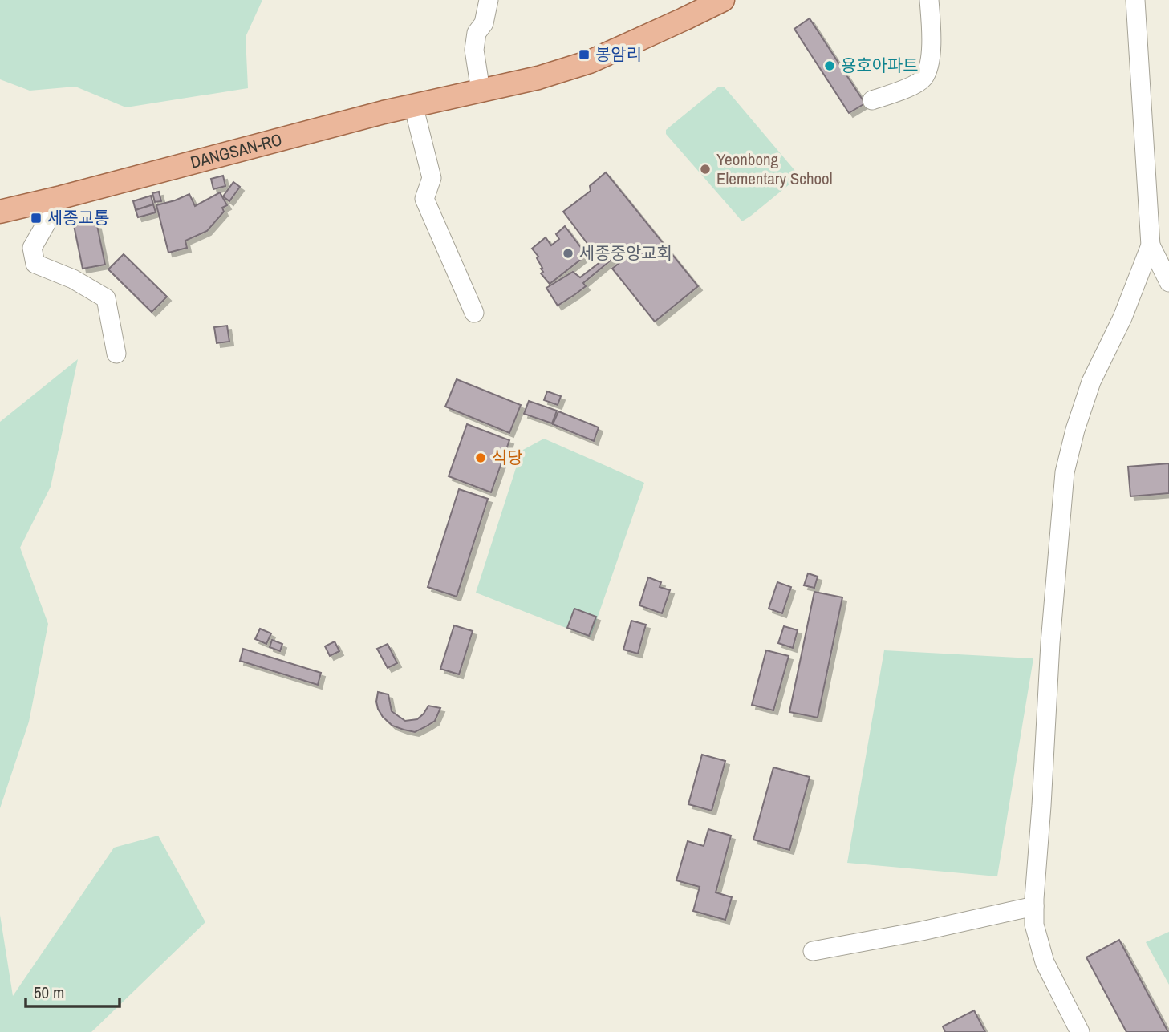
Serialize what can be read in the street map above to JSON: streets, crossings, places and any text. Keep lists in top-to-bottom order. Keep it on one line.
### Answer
{"streets":{"main road":["DANGSAN-RO"]},"places":{"transit":["봉암리","세종교통"],"other":["용호아파트","Yeonbong Elementary School","세종중앙교회","식당"]},"scale_bar":"50 m"}
